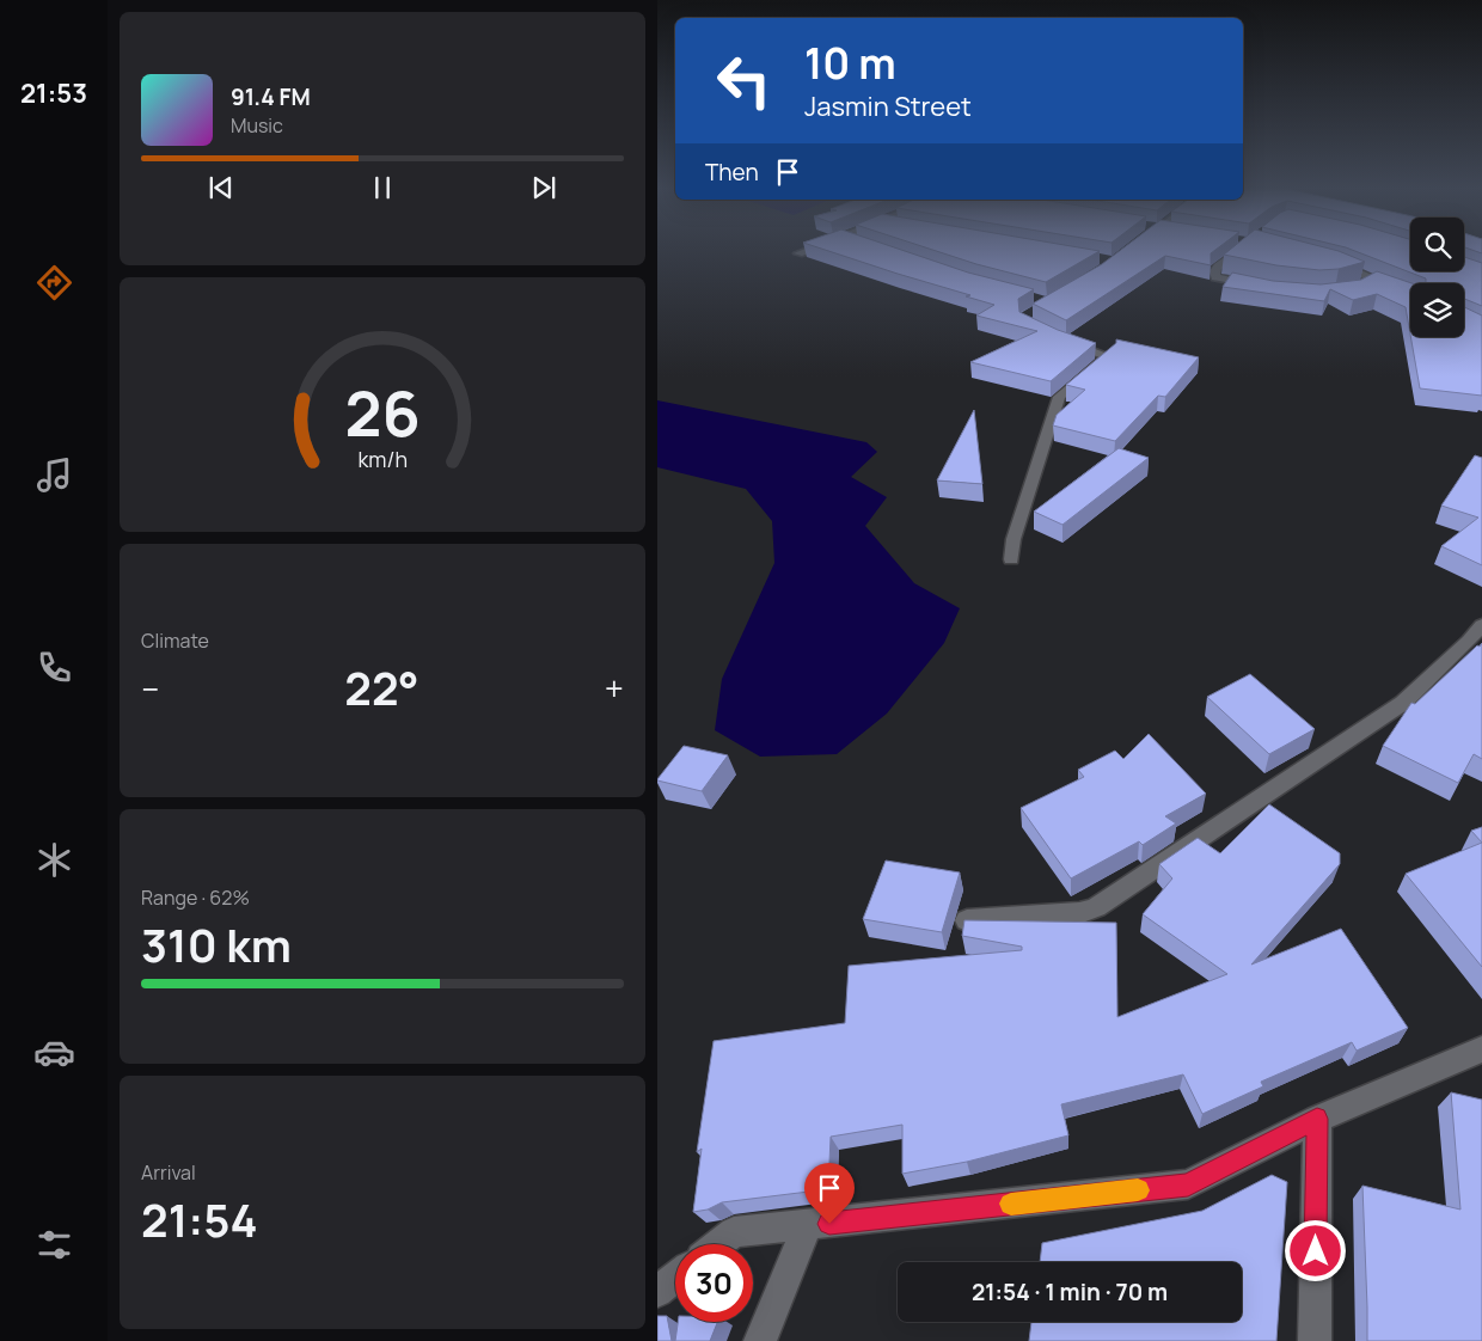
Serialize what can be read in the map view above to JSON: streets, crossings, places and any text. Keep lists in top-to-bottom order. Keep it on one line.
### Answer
{"page":{"tabs":"21:53","turn":["10 m","Jasmin Street"],"song":["91.4 FM","Music"],"then":"Then","tile":["Climate",["Range · 62%","310 km"],["Arrival","21:54"]],"heat":["−","22°","+"],"limit":"30","trip":"21:54 · 1 min · 70 m","gauge":["26","km/h"]}}
